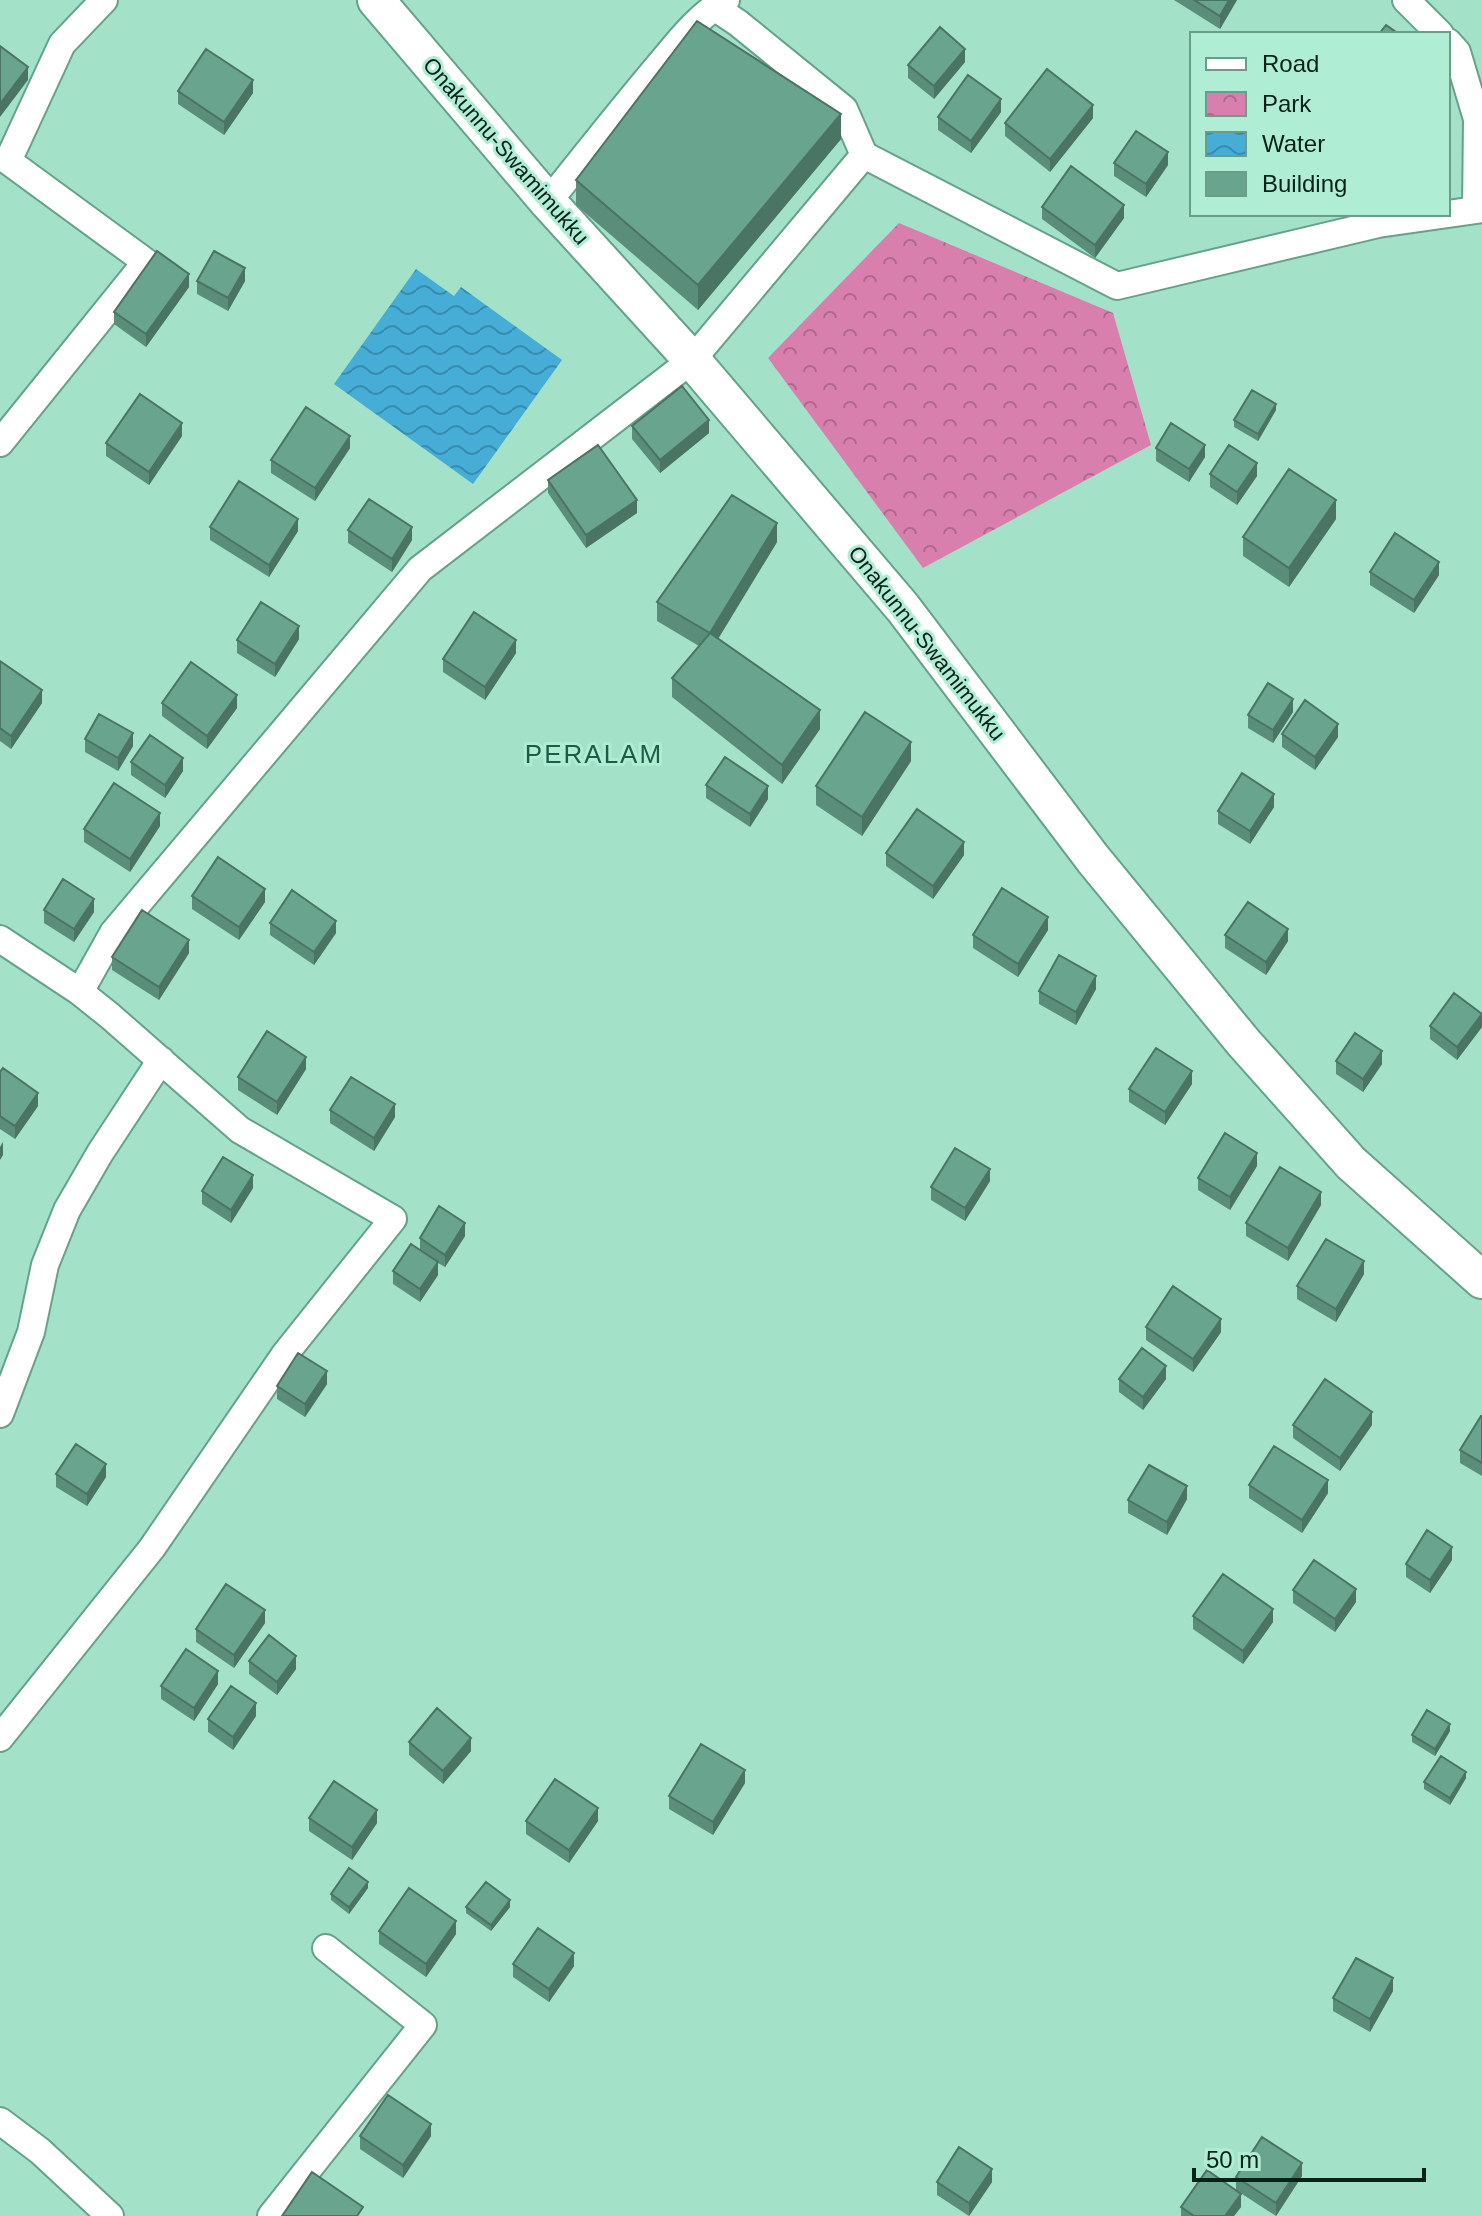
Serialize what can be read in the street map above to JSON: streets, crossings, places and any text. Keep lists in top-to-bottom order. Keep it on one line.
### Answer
{"streets":{"street":["Onakunnu-Swamimukku"]},"districts":["PERALAM"],"legend":["Road","Park","Water","Building"],"scale_bar":"50 m"}
